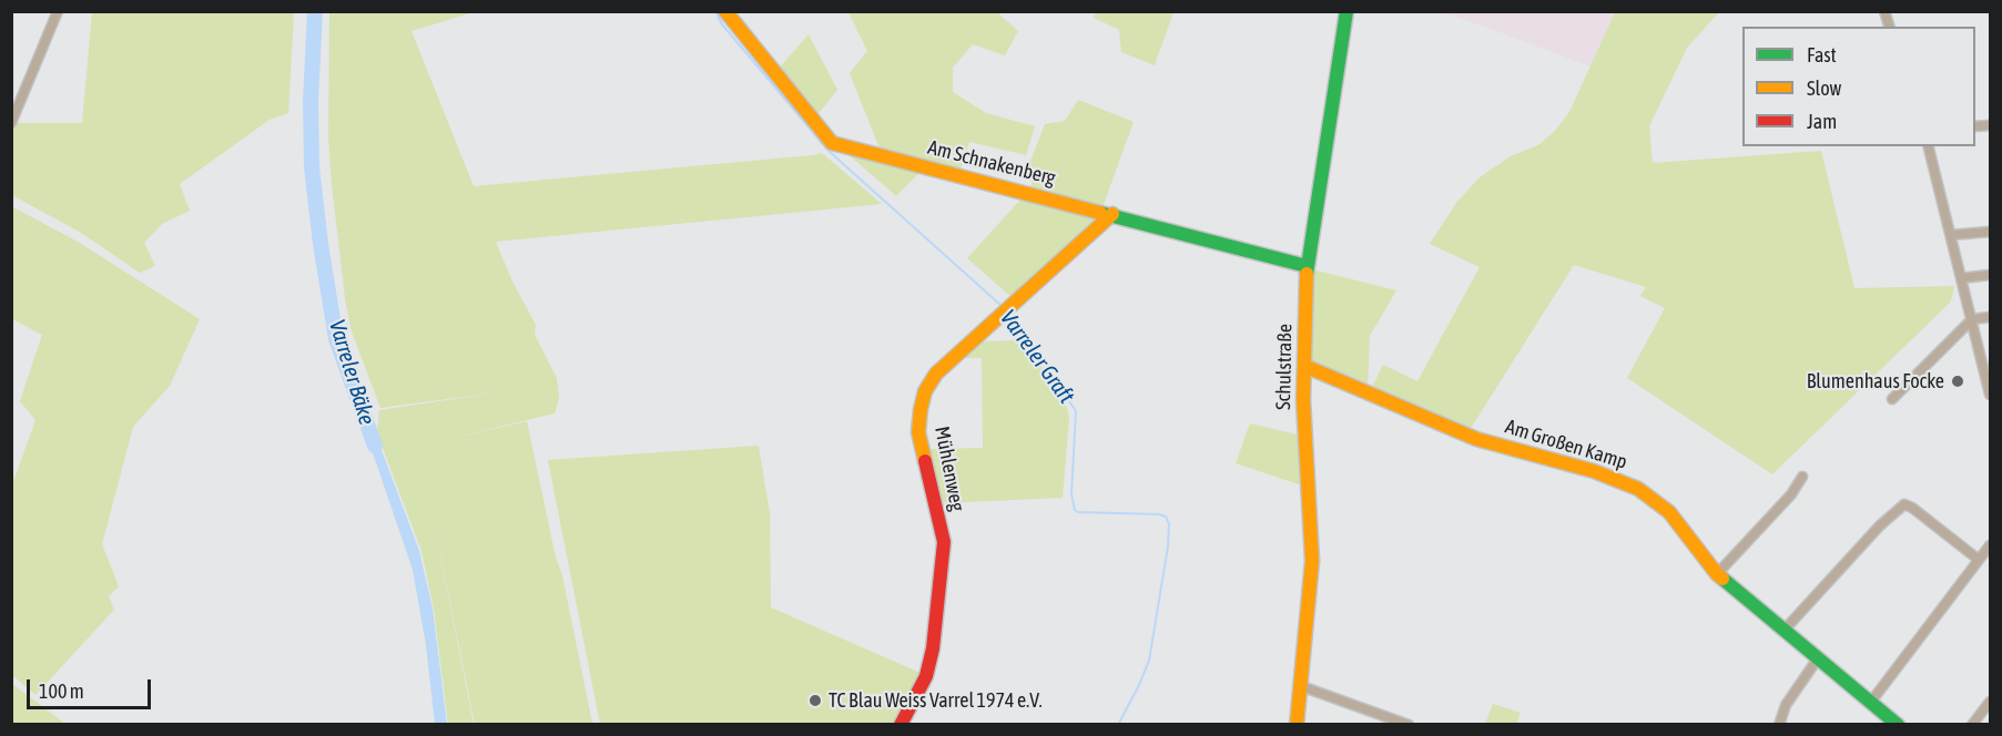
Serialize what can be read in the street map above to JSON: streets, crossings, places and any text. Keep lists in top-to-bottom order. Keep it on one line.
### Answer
{"streets":{"street":["Am Schnakenberg","Schulstraße","Am Großen Kamp","Mühlenweg"]},"crossings":[["Am Schnakenberg","Schulstraße"],["Am Schnakenberg","Mühlenweg"],["Schulstraße","Am Großen Kamp"]],"water":["Varreler Graft","Varreler Bäke"],"places":["Blumenhaus Focke","TC Blau Weiss Varrel 1974 e.V."],"legend":["Fast","Slow","Jam"],"scale_bar":"100 m"}
